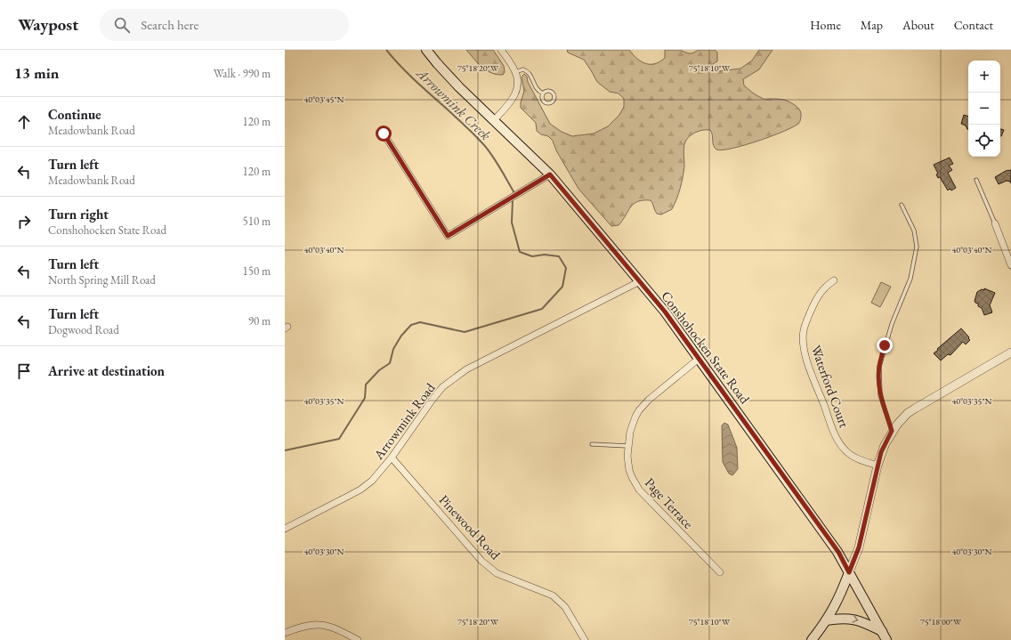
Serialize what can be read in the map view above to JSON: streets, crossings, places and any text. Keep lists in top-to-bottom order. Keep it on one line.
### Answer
{"streets":{"main road":["Conshohocken State Road"],"street":["Waterford Court","Arrowmink Road","Page Terrace","Pinewood Road"]},"crossings":[["Conshohocken State Road","Arrowmink Road"],["Conshohocken State Road","Page Terrace"],["Arrowmink Road","Pinewood Road"]],"water":["Arrowmink Creek"],"page":{"header":"Waypost","search":"Search here","nav":["Home","Map","About","Contact"],"heading":["13 min","Walk · 990 m"],"map_buttons":["+","−"],"list":[["Continue","Meadowbank Road","120 m"],["Turn left","Meadowbank Road","120 m"],["Turn right","Conshohocken State Road","510 m"],["Turn left","North Spring Mill Road","150 m"],["Turn left","Dogwood Road","90 m"],"Arrive at destination"]},"coordinates":["75°18'20\"W","75°18'10\"W","40°03'45\"N","40°03'40\"N","40°03'35\"N","40°03'30\"N","75°18'00\"W"]}
